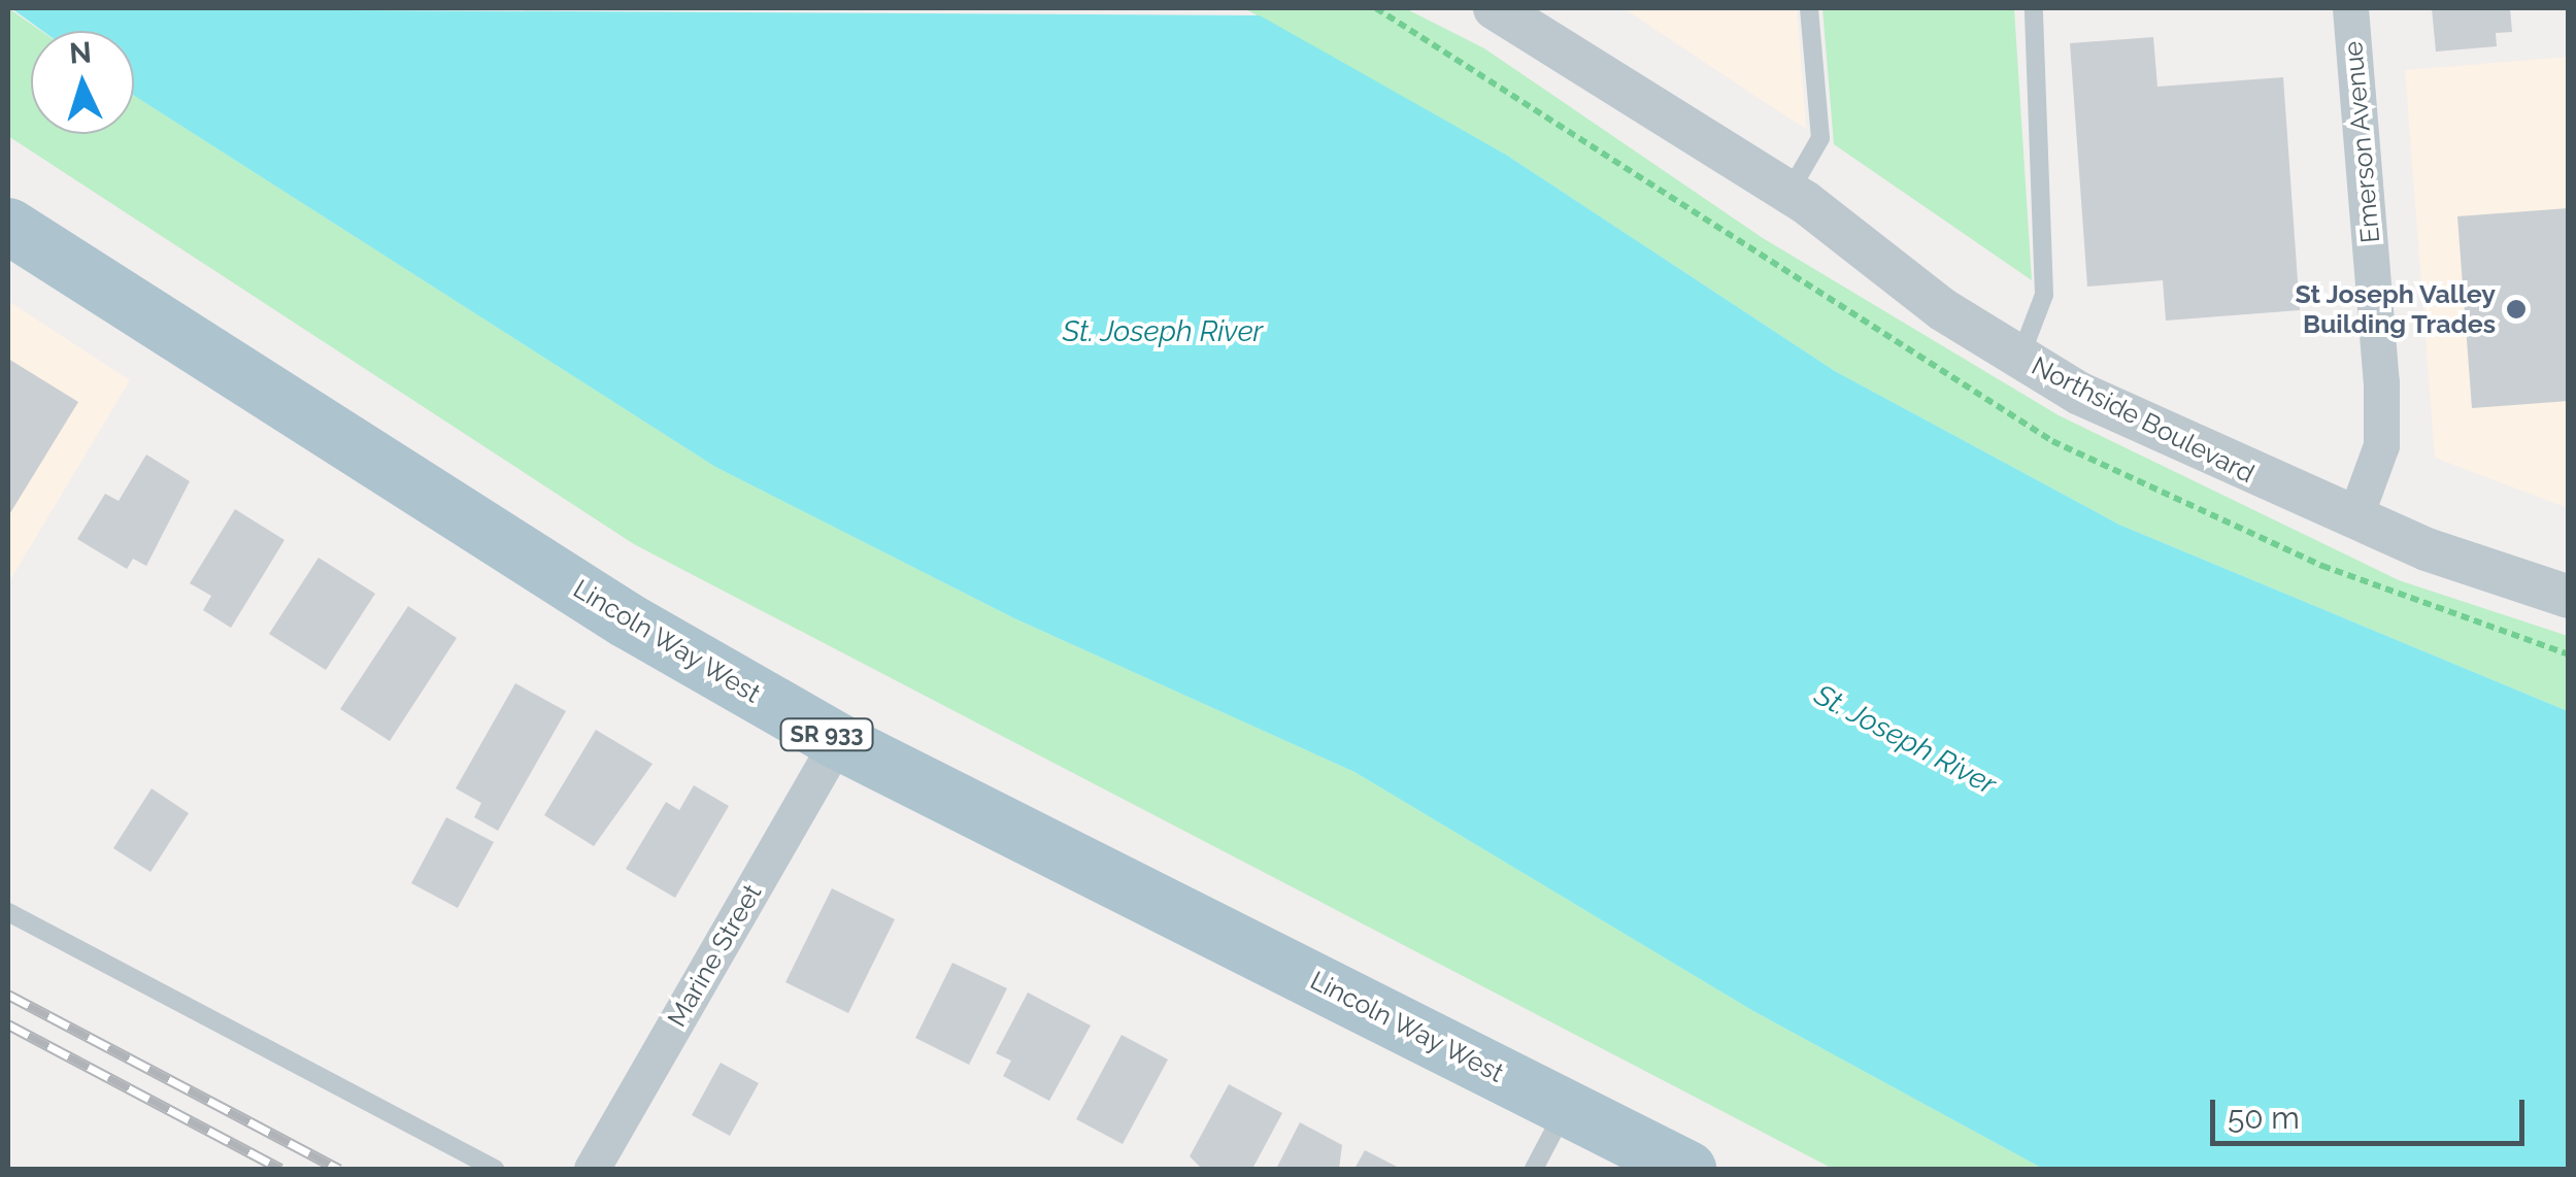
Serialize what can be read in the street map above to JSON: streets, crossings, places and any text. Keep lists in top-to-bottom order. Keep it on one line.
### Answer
{"streets":{"main road":["Lincoln Way West","SR 933"],"street":["Emerson Avenue","Northside Boulevard","Marine Street"]},"crossings":[["Emerson Avenue","Northside Boulevard"],["Lincoln Way West","Marine Street"]],"water":["St. Joseph River"],"places":["St Joseph Valley Building Trades"],"scale_bar":"50 m","north":"top"}
